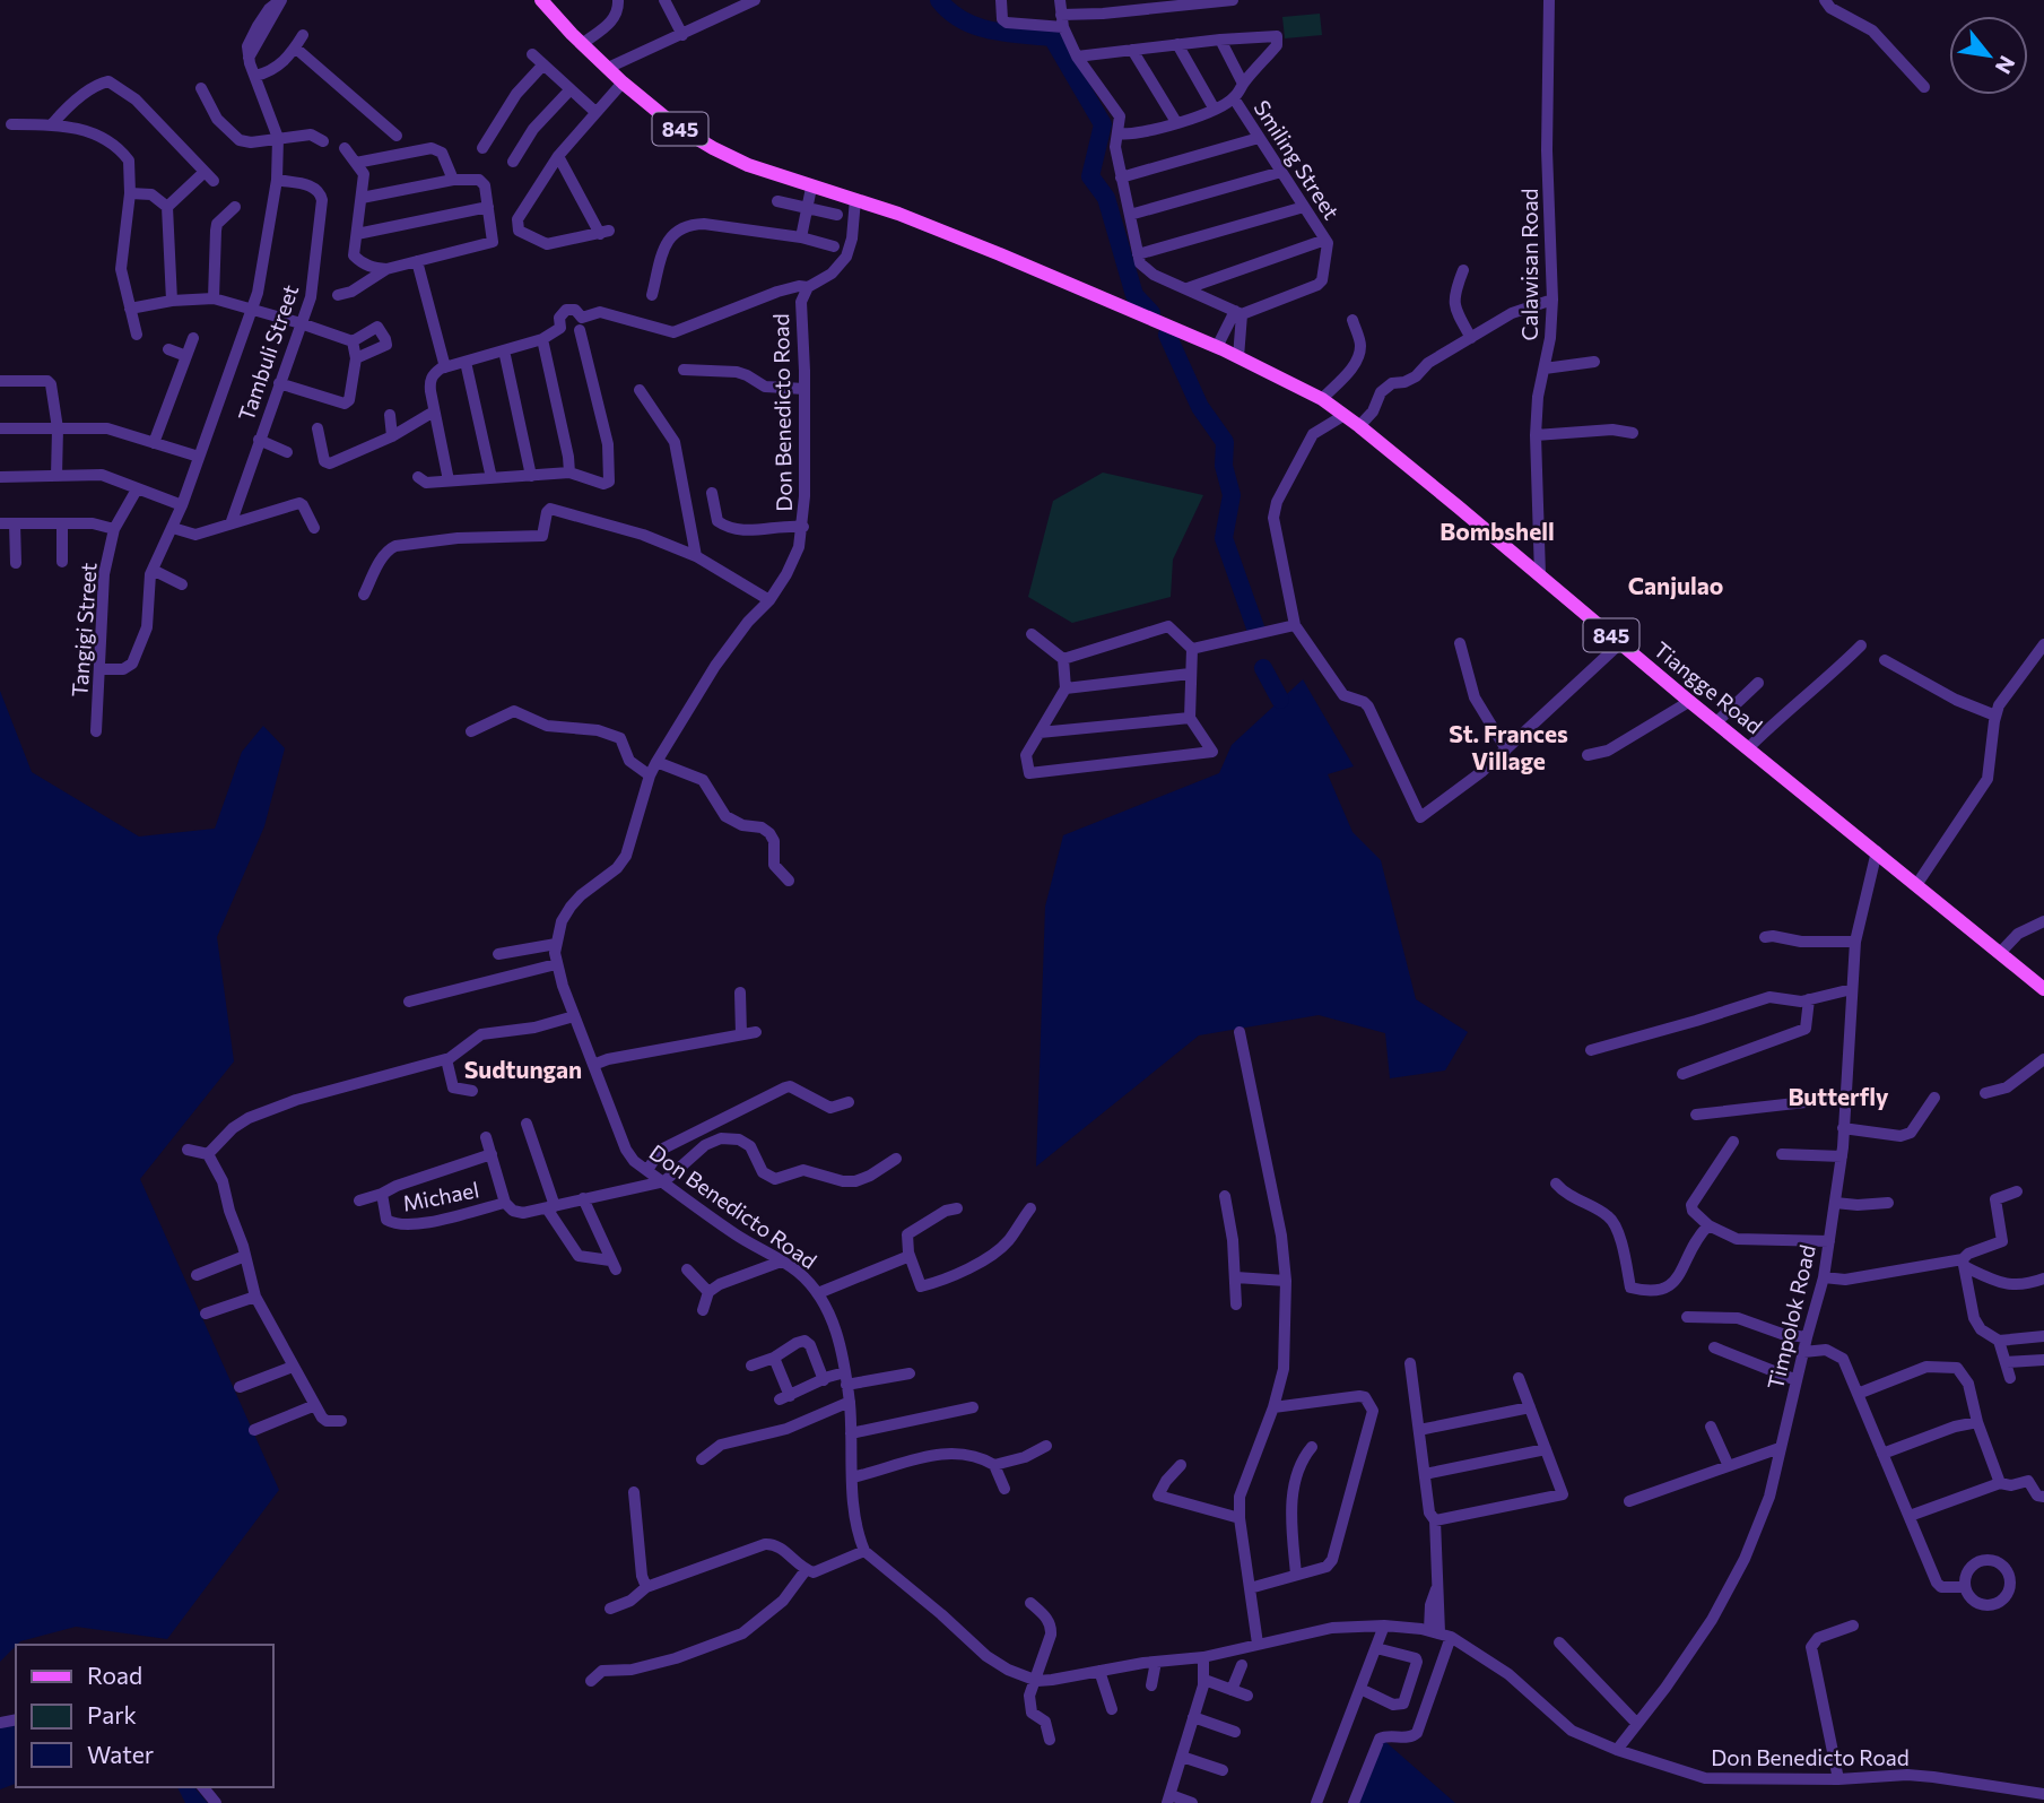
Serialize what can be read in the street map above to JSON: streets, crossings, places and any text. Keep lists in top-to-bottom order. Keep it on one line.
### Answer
{"streets":{"main road":["845","Tiangge Road"],"street":["Smiling Street","Calawisan Road","Tambuli Street","Don Benedicto Road","Tangigi Street","Michael","Timpolok Road"]},"crossings":[["845","Don Benedicto Road"],["845","Tiangge Road"],["Calawisan Road","Tiangge Road"],["Don Benedicto Road","Tiangge Road"],["Don Benedicto Road","Michael"],["Don Benedicto Road","Timpolok Road"],["Tiangge Road","Timpolok Road"]],"districts":["Bombshell","Canjulao","St. Frances Village","Sudtungan","Butterfly"],"legend":["Road","Park","Water"],"north":"bottom right"}
